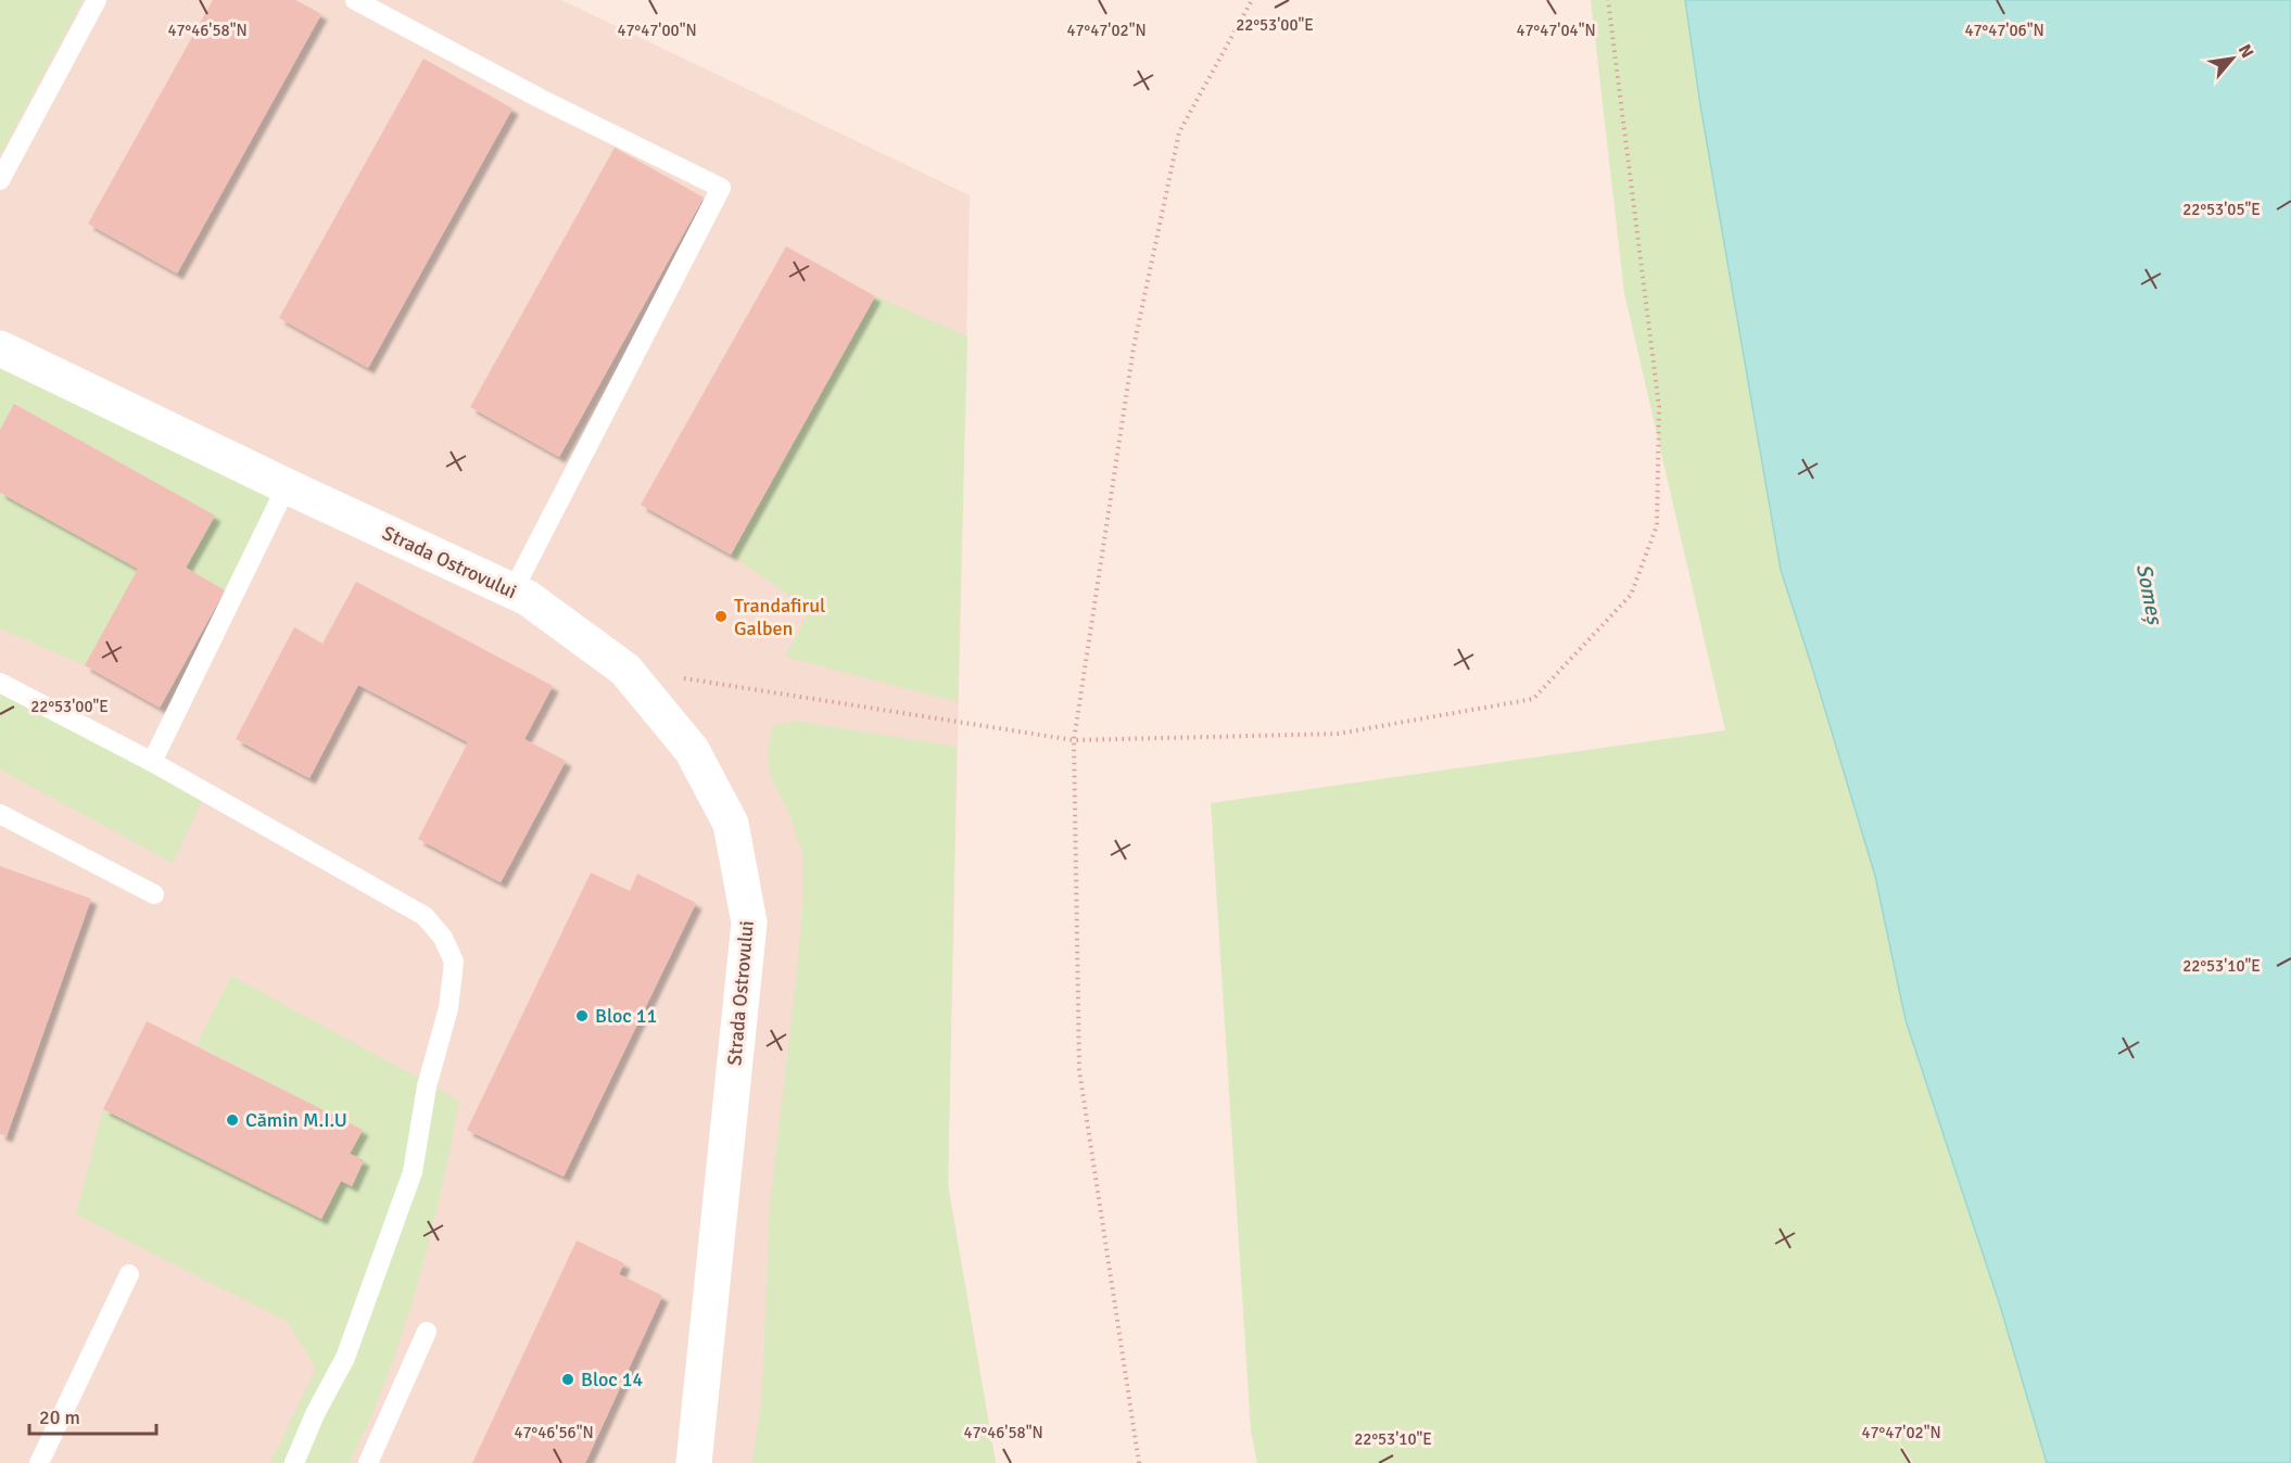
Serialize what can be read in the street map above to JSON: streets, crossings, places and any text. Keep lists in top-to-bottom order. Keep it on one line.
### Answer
{"streets":{"street":["Strada Ostrovului"]},"water":["Someș"],"places":["Trandafirul Galben","Bloc 11","Cămin M.I.U","Bloc 14"],"scale_bar":"20 m","north":"top right","coordinates":["22°53'00\"E","47°46'58\"N","47°47'00\"N","47°47'02\"N","47°47'04\"N","47°47'06\"N","22°53'05\"E","22°53'10\"E","47°46'56\"N"]}
